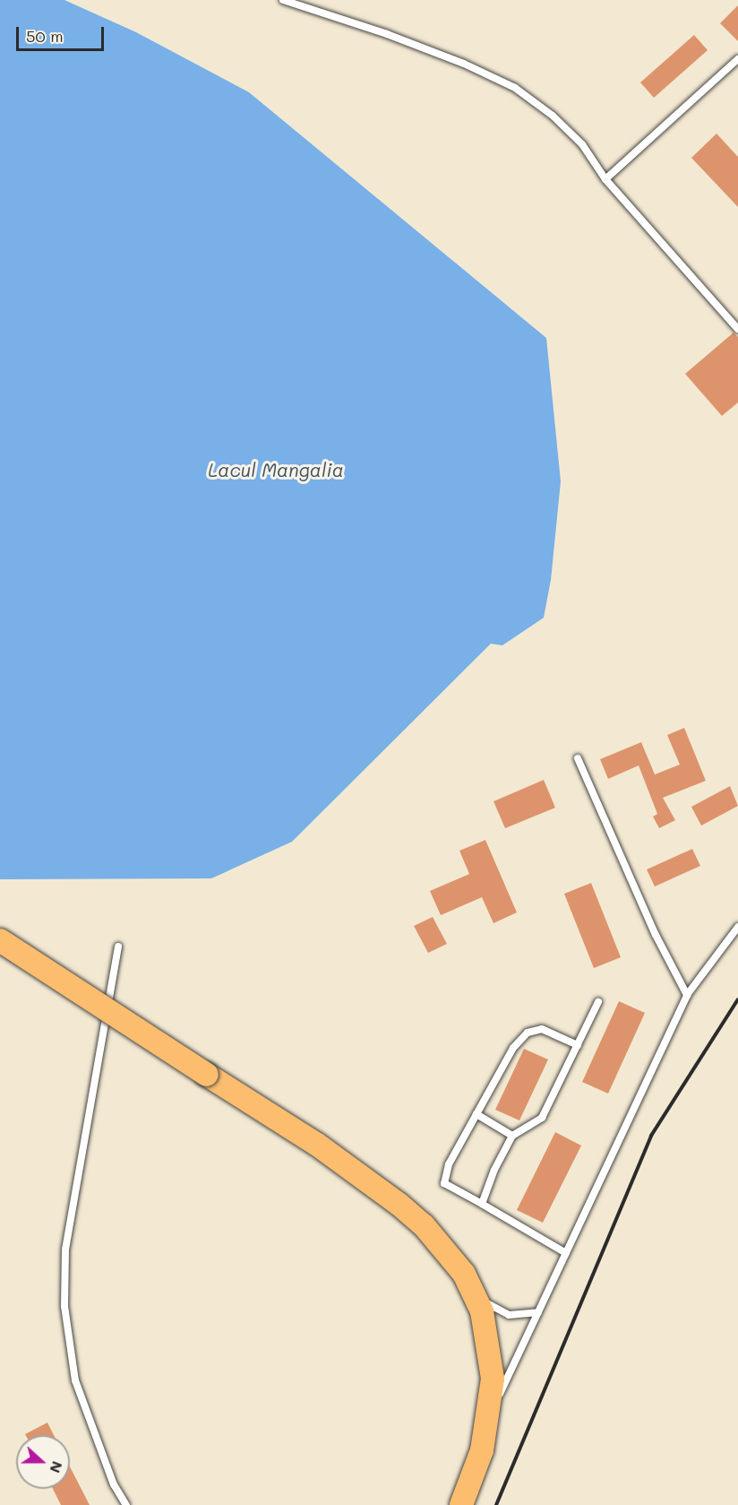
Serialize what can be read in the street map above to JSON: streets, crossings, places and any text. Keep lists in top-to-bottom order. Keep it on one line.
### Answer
{"water":["Lacul Mangalia"],"scale_bar":"50 m","north":"right"}
